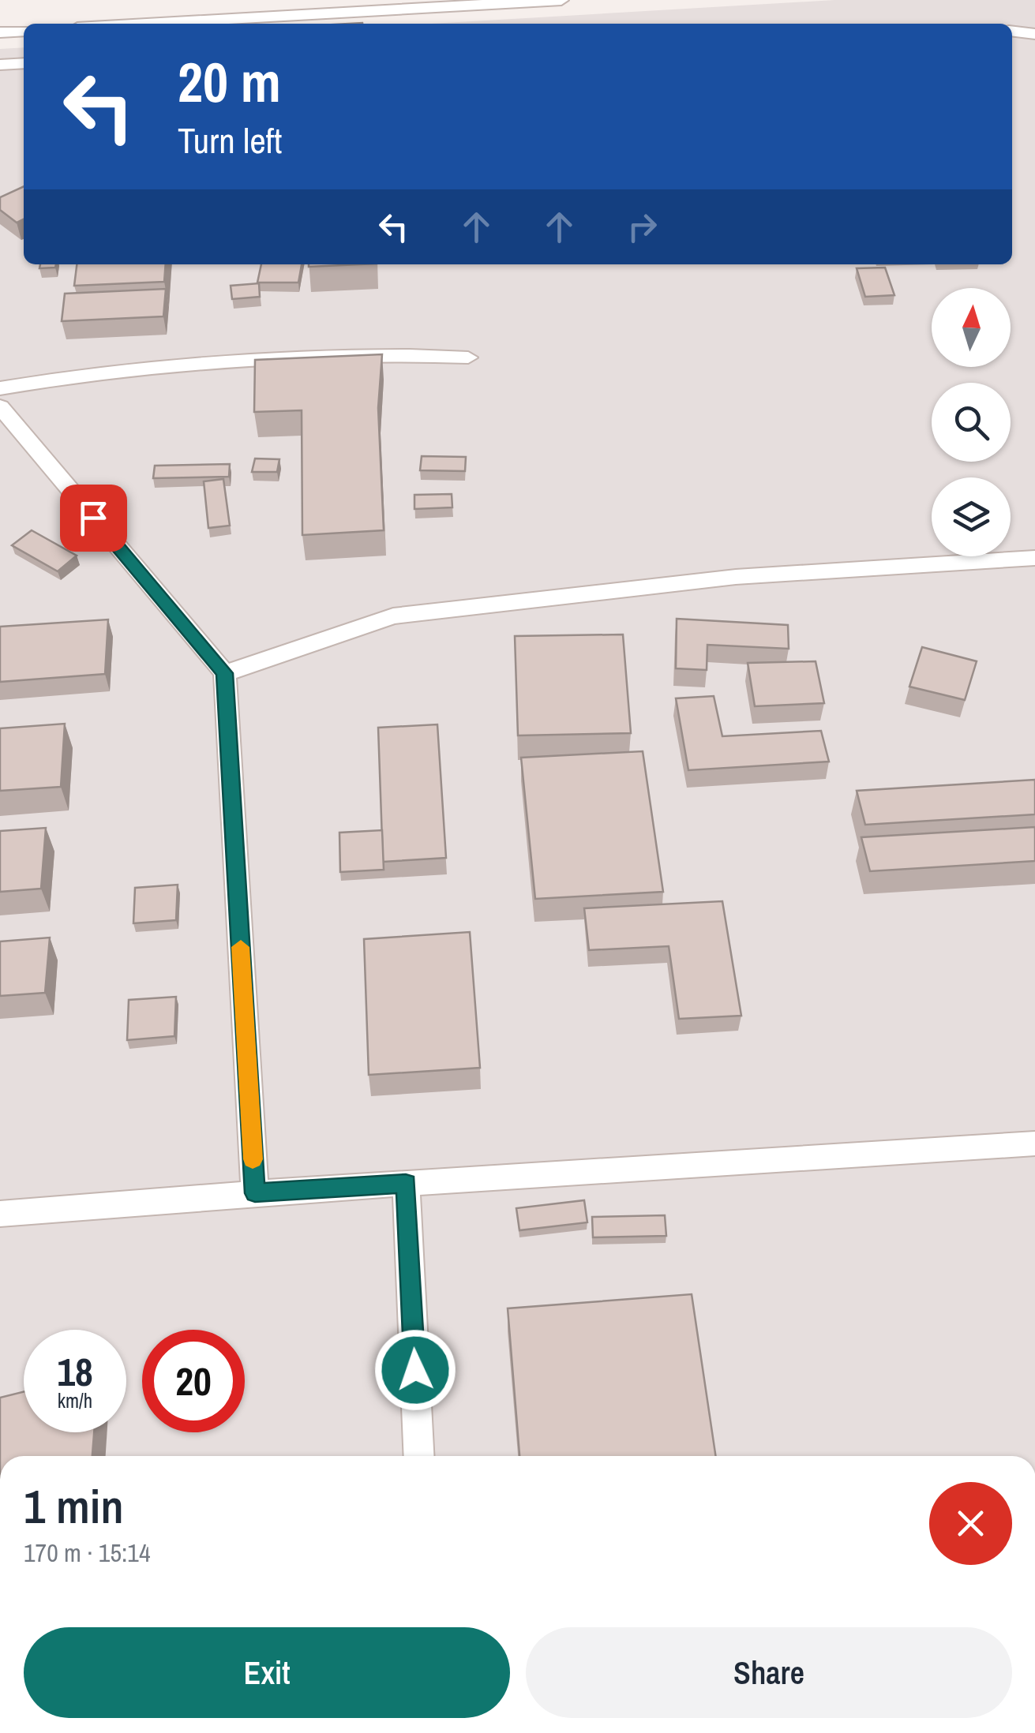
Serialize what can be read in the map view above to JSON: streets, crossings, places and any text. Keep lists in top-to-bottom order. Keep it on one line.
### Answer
{"north":"top","page":{"turn":["20 m","Turn left"],"speed":"18 km/h","limit":"20","heading":["1 min","170 m · 15:14"],"buttons":["Exit","Share"]}}
